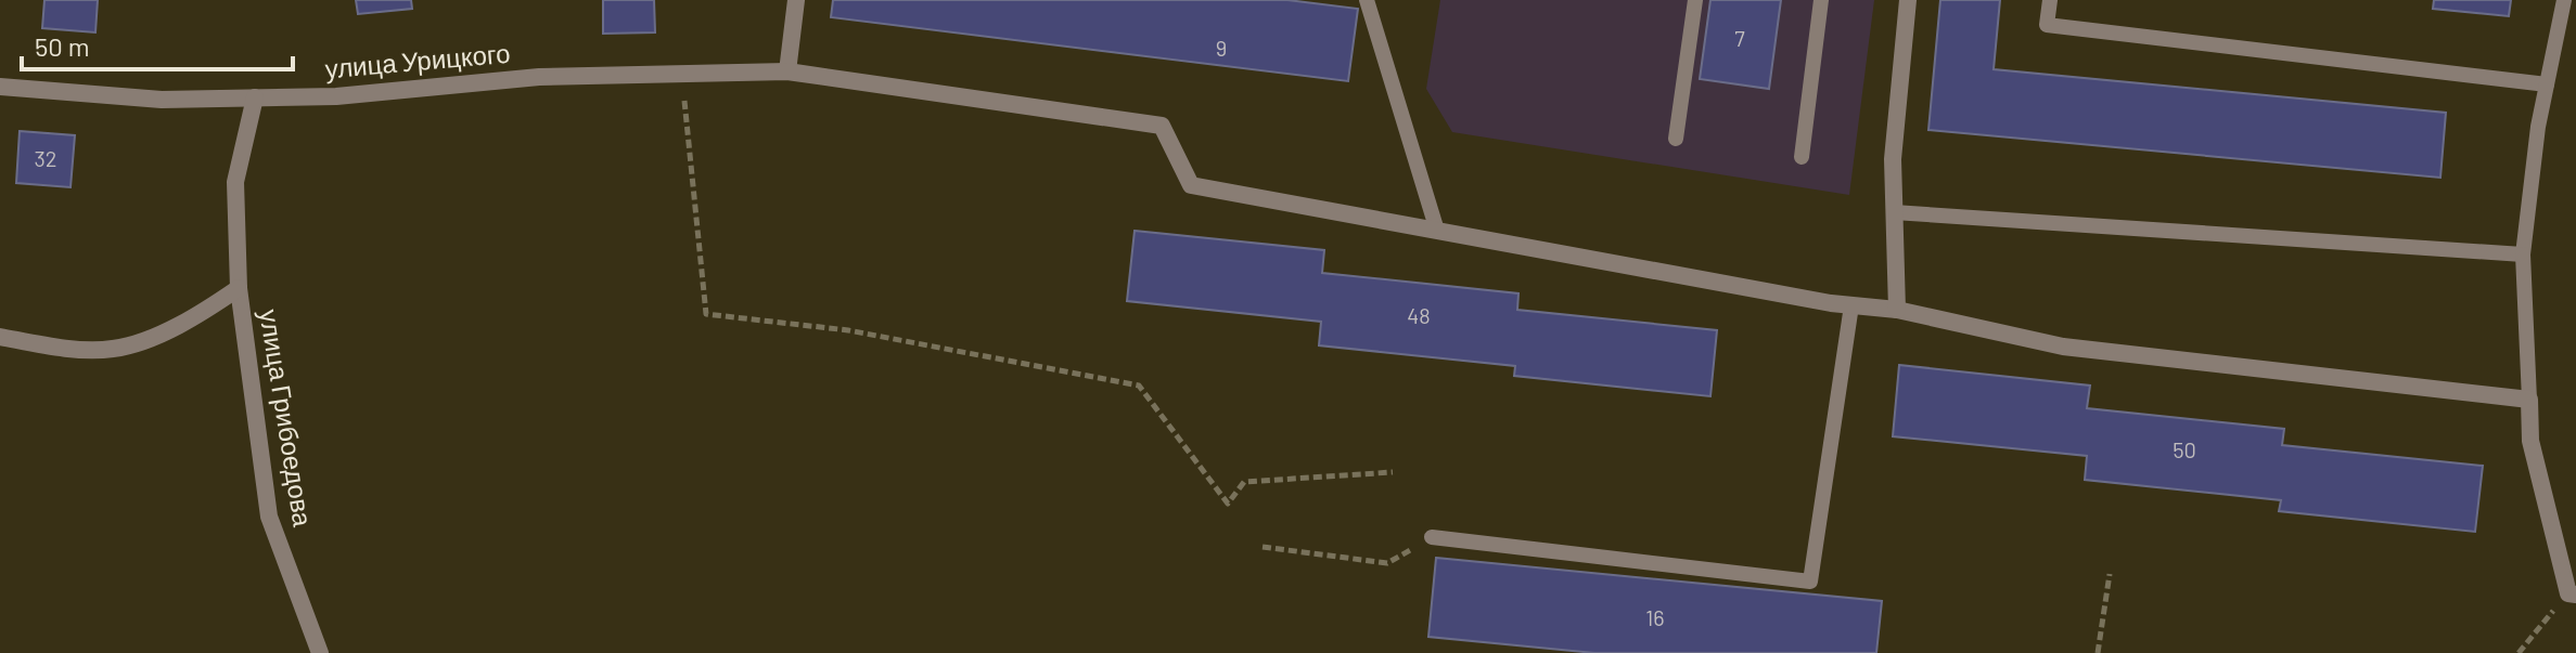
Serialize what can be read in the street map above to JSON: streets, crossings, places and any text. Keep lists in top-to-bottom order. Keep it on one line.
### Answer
{"streets":{"street":["улица Урицкого","улица Грибоедова"]},"crossings":[["улица Урицкого","улица Грибоедова"]],"house_numbers":["7","9","32","48","50","16"],"scale_bar":"50 m"}
